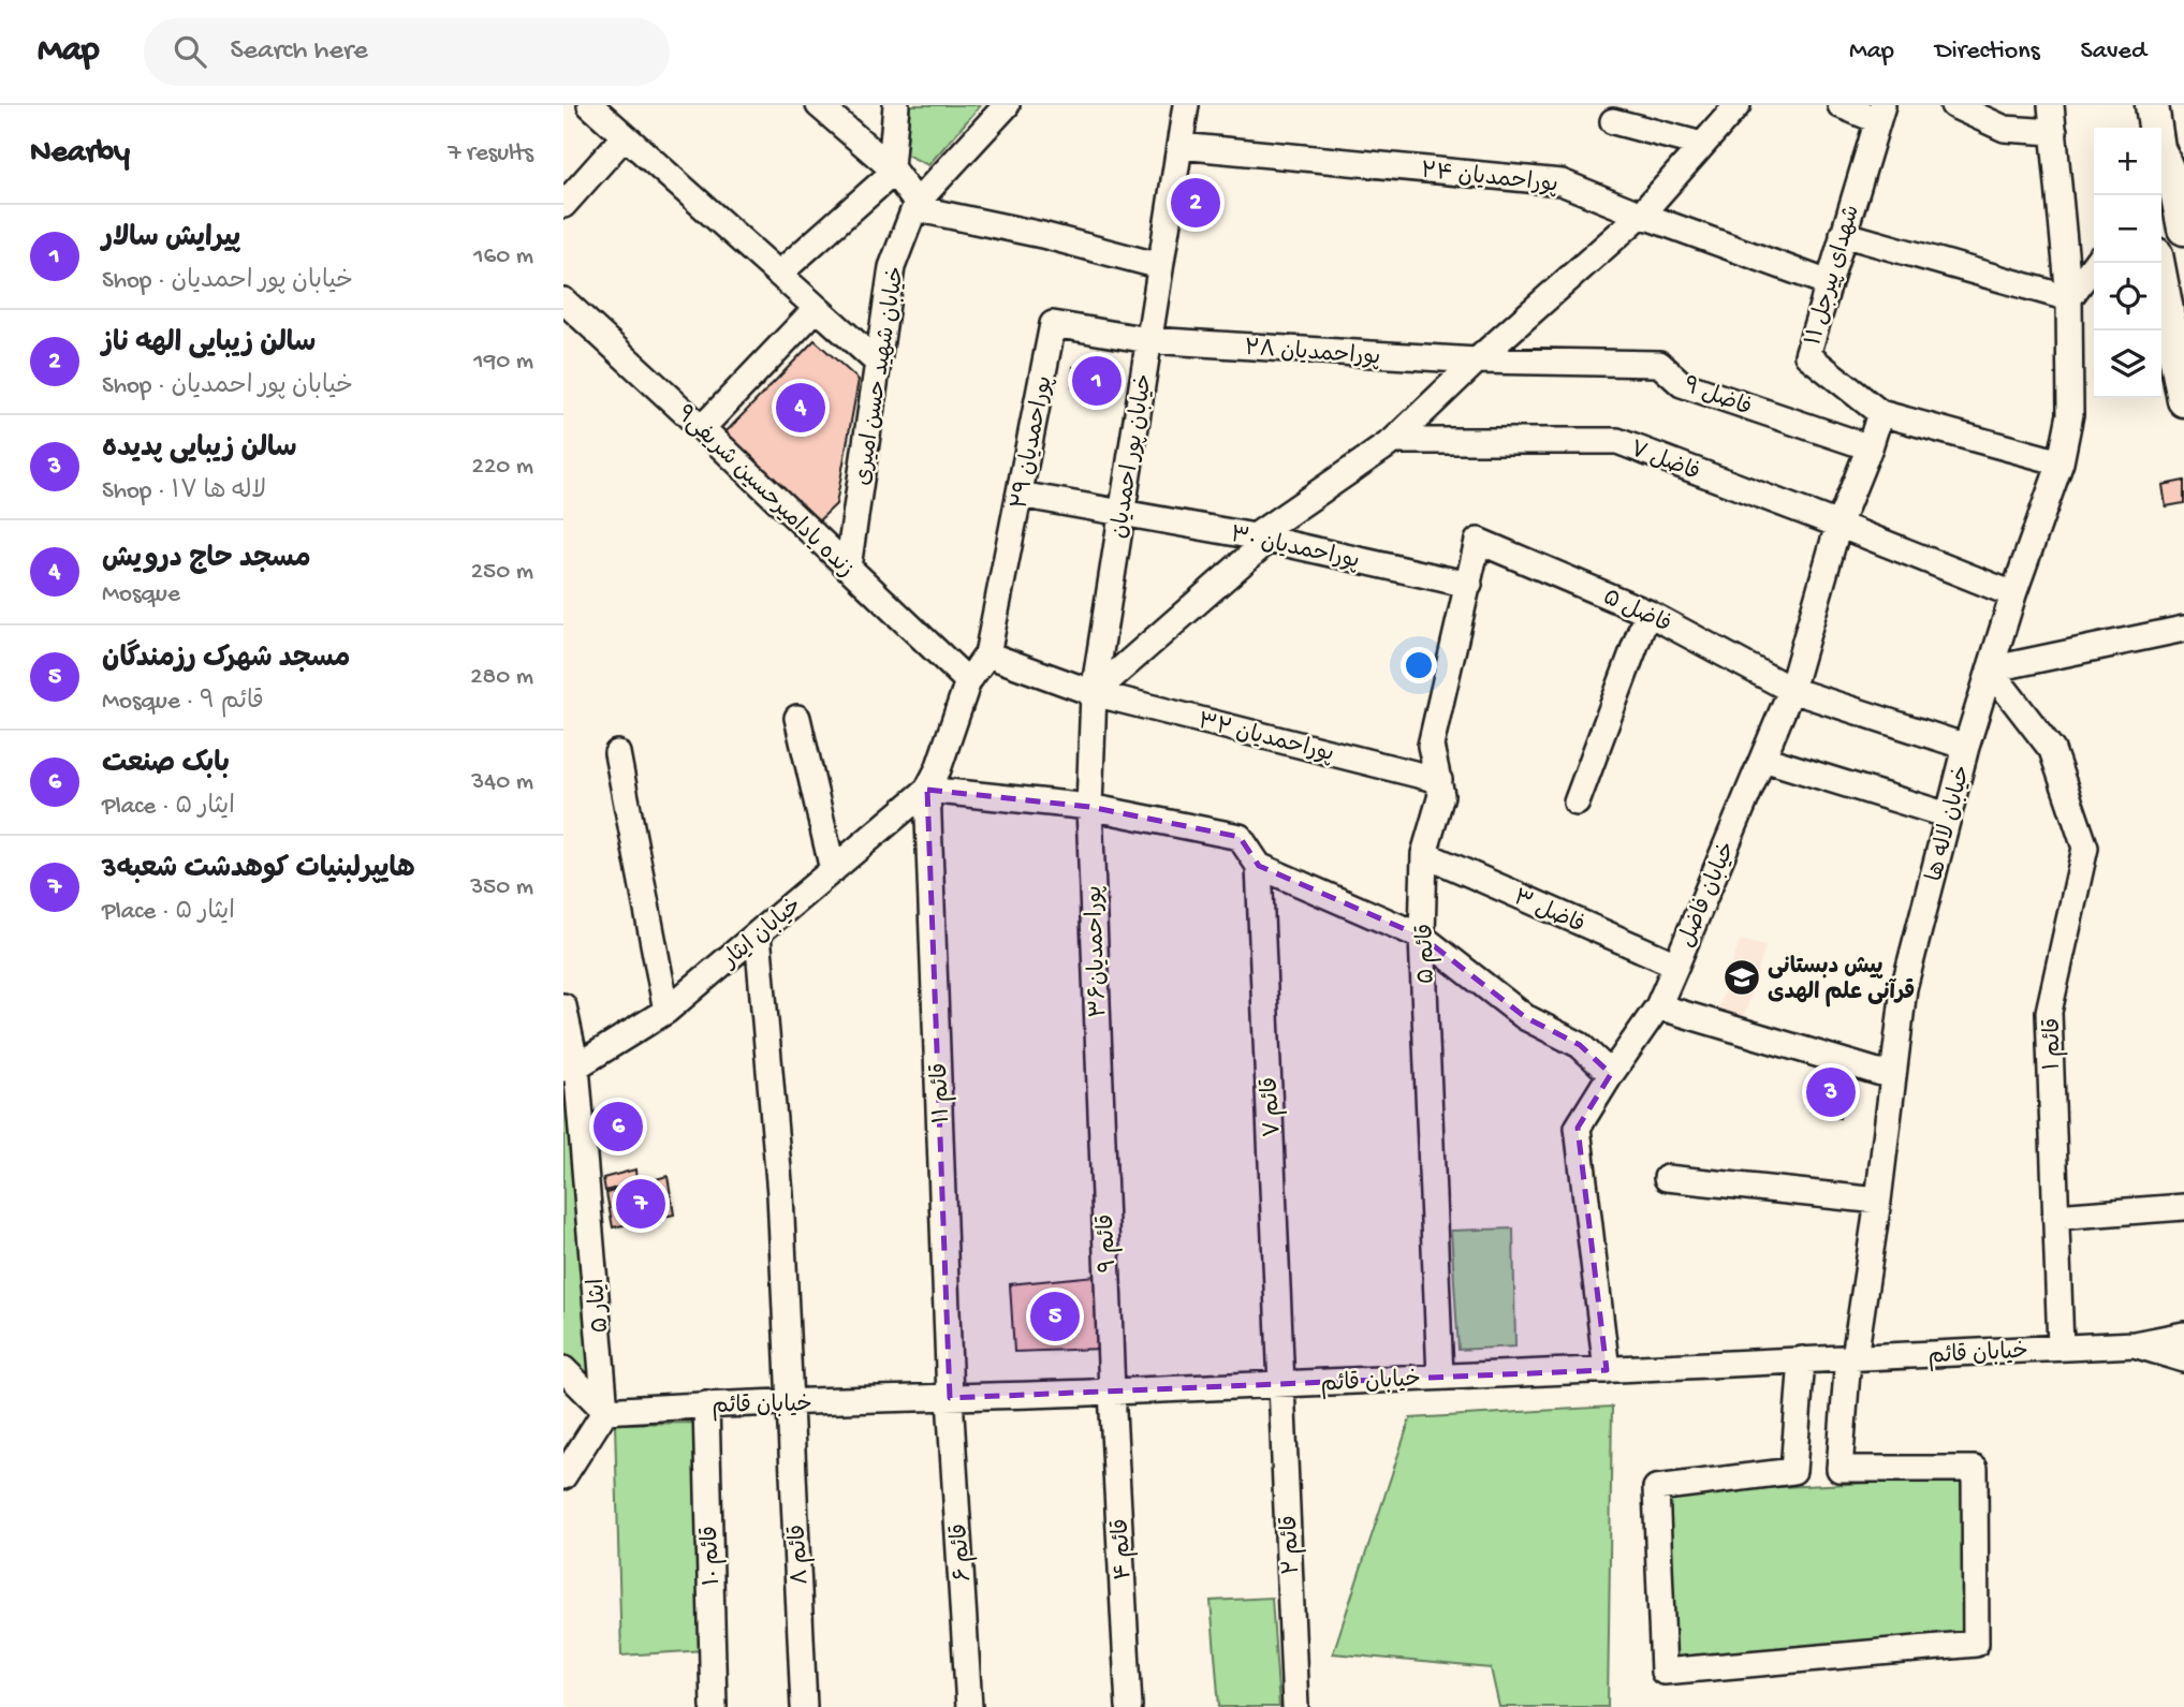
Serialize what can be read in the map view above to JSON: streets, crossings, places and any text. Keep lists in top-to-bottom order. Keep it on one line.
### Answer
{"streets":{"street":["پوراحمدیان ۲۴","شهدای پیرجل ۱۱","پوراحمدیان ۲۸","خیابان شهید حسن امیری","فاضل ۹","پوراحمدیان ۲۹","خیابان پور احمدیان","فاضل ۷","زنده یادامیرحسین شریفی۹","پوراحمدیان ۳۰","فاضل ۵","پوراحمدیان ۳۲","خیابان لاله ها","خیابان فاضل","فاضل ۳","خیابان ایثار","پوراحمدیان۳۶","قائم ۵","قائم ۱","قائم ۱۱","قائم ۷","قائم ۹","ایثار ۵","خیابان قائم","قائم ۲","قائم ۴","قائم ۶","قائم ۸","قائم ۱۰"]},"crossings":[["پوراحمدیان ۲۴","شهدای پیرجل ۱۱"],["پوراحمدیان ۲۴","خیابان پور احمدیان"],["شهدای پیرجل ۱۱","خیابان فاضل"],["پوراحمدیان ۲۸","فاضل ۹"],["پوراحمدیان ۲۸","پوراحمدیان ۲۹"],["پوراحمدیان ۲۸","خیابان پور احمدیان"],["خیابان شهید حسن امیری","زنده یادامیرحسین شریفی۹"],["فاضل ۹","خیابان فاضل"],["پوراحمدیان ۲۹","خیابان پور احمدیان"],["پوراحمدیان ۲۹","پوراحمدیان ۳۰"],["پوراحمدیان ۲۹","پوراحمدیان ۳۲"],["خیابان پور احمدیان","پوراحمدیان ۳۰"],["خیابان پور احمدیان","پوراحمدیان ۳۲"],["خیابان پور احمدیان","پوراحمدیان۳۶"],["خیابان پور احمدیان","قائم ۷"],["فاضل ۷","خیابان لاله ها"],["فاضل ۷","خیابان فاضل"],["پوراحمدیان ۳۰","قائم ۵"],["فاضل ۵","خیابان لاله ها"],["فاضل ۵","خیابان فاضل"],["فاضل ۵","قائم ۵"],["پوراحمدیان ۳۲","قائم ۵"],["خیابان لاله ها","قائم ۱"],["خیابان لاله ها","خیابان قائم"],["خیابان فاضل","فاضل ۳"],["خیابان فاضل","خیابان قائم"],["فاضل ۳","قائم ۵"],["خیابان ایثار","قائم ۱۱"],["خیابان ایثار","ایثار ۵"],["خیابان ایثار","قائم ۸"],["پوراحمدیان۳۶","قائم ۷"],["پوراحمدیان۳۶","قائم ۹"],["قائم ۵","خیابان قائم"],["قائم ۱","خیابان قائم"],["قائم ۱۱","خیابان قائم"],["قائم ۱۱","قائم ۶"],["قائم ۷","خیابان قائم"],["قائم ۷","قائم ۲"],["قائم ۹","خیابان قائم"],["قائم ۹","قائم ۴"],["ایثار ۵","خیابان قائم"],["خیابان قائم","قائم ۲"],["خیابان قائم","قائم ۴"],["خیابان قائم","قائم ۶"],["خیابان قائم","قائم ۸"],["خیابان قائم","قائم ۱۰"]],"places":{"school or university":["پیش دبستانی قرآنی علم الهدی"]},"page":{"header":"Map","search":"Search here","nav":["Map","Directions","Saved"],"heading":["Nearby","7 results"],"map_buttons":["+","−"],"pins":["2","1","4","3","6","7","5"],"list":[{"mark":"1","name":"پیرایش سالار","note":"Shop · خیابان پور احمدیان","value":"160 m"},{"mark":"2","name":"سالن زیبایی الهه ناز","note":"Shop · خیابان پور احمدیان","value":"190 m"},{"mark":"3","name":"سالن زیبایی پدیده","note":"Shop · لاله ها ۱۷","value":"220 m"},{"mark":"4","name":"مسجد حاج درویش","note":"Mosque","value":"250 m"},{"mark":"5","name":"مسجد شهرک رزمندگان","note":"Mosque · قائم ۹","value":"280 m"},{"mark":"6","name":"بابک صنعت","note":"Place · ایثار ۵","value":"340 m"},{"mark":"7","name":"هایپرلبنیات کوهدشت شعبه3","note":"Place · ایثار ۵","value":"350 m"}]}}
